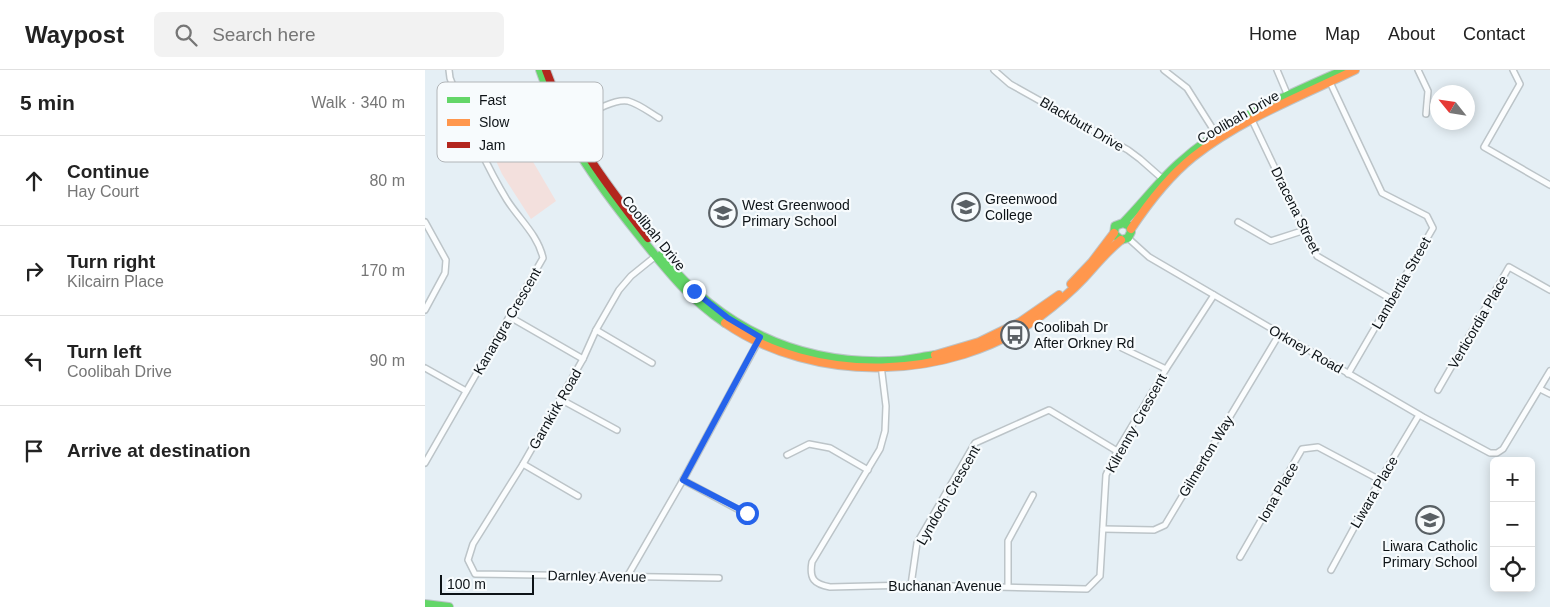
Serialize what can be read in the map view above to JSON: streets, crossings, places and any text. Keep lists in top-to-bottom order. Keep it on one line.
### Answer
{"streets":{"main road":["Coolibah Drive"],"street":["Blackbutt Drive","Dracena Street","Lambertia Street","Kanangra Crescent","Verticordia Place","Orkney Road","Garnkirk Road","Kilrenny Crescent","Gilmerton Way","Iona Place","Liwara Place","Lyndoch Crescent","Darnley Avenue","Buchanan Avenue"]},"crossings":[["Coolibah Drive","Blackbutt Drive"],["Coolibah Drive","Dracena Street"],["Coolibah Drive","Lambertia Street"],["Coolibah Drive","Orkney Road"],["Coolibah Drive","Garnkirk Road"],["Dracena Street","Lambertia Street"],["Lambertia Street","Orkney Road"],["Orkney Road","Kilrenny Crescent"],["Orkney Road","Gilmerton Way"],["Orkney Road","Liwara Place"],["Garnkirk Road","Darnley Avenue"],["Kilrenny Crescent","Gilmerton Way"],["Kilrenny Crescent","Lyndoch Crescent"],["Kilrenny Crescent","Buchanan Avenue"],["Iona Place","Liwara Place"],["Lyndoch Crescent","Buchanan Avenue"]],"places":{"school or university":["Greenwood College","West Greenwood Primary School","Liwara Catholic Primary School"],"bus stop":["Coolibah Dr After Orkney Rd"]},"legend":["Fast","Slow","Jam"],"scale_bar":"100 m","north":"top left","page":{"header":"Waypost","search":"Search here","nav":["Home","Map","About","Contact"],"heading":["5 min","Walk · 340 m"],"list":[["Continue","Hay Court","80 m"],["Turn right","Kilcairn Place","170 m"],["Turn left","Coolibah Drive","90 m"],"Arrive at destination"],"map_buttons":["+","−"],"scale":"100 m"}}
